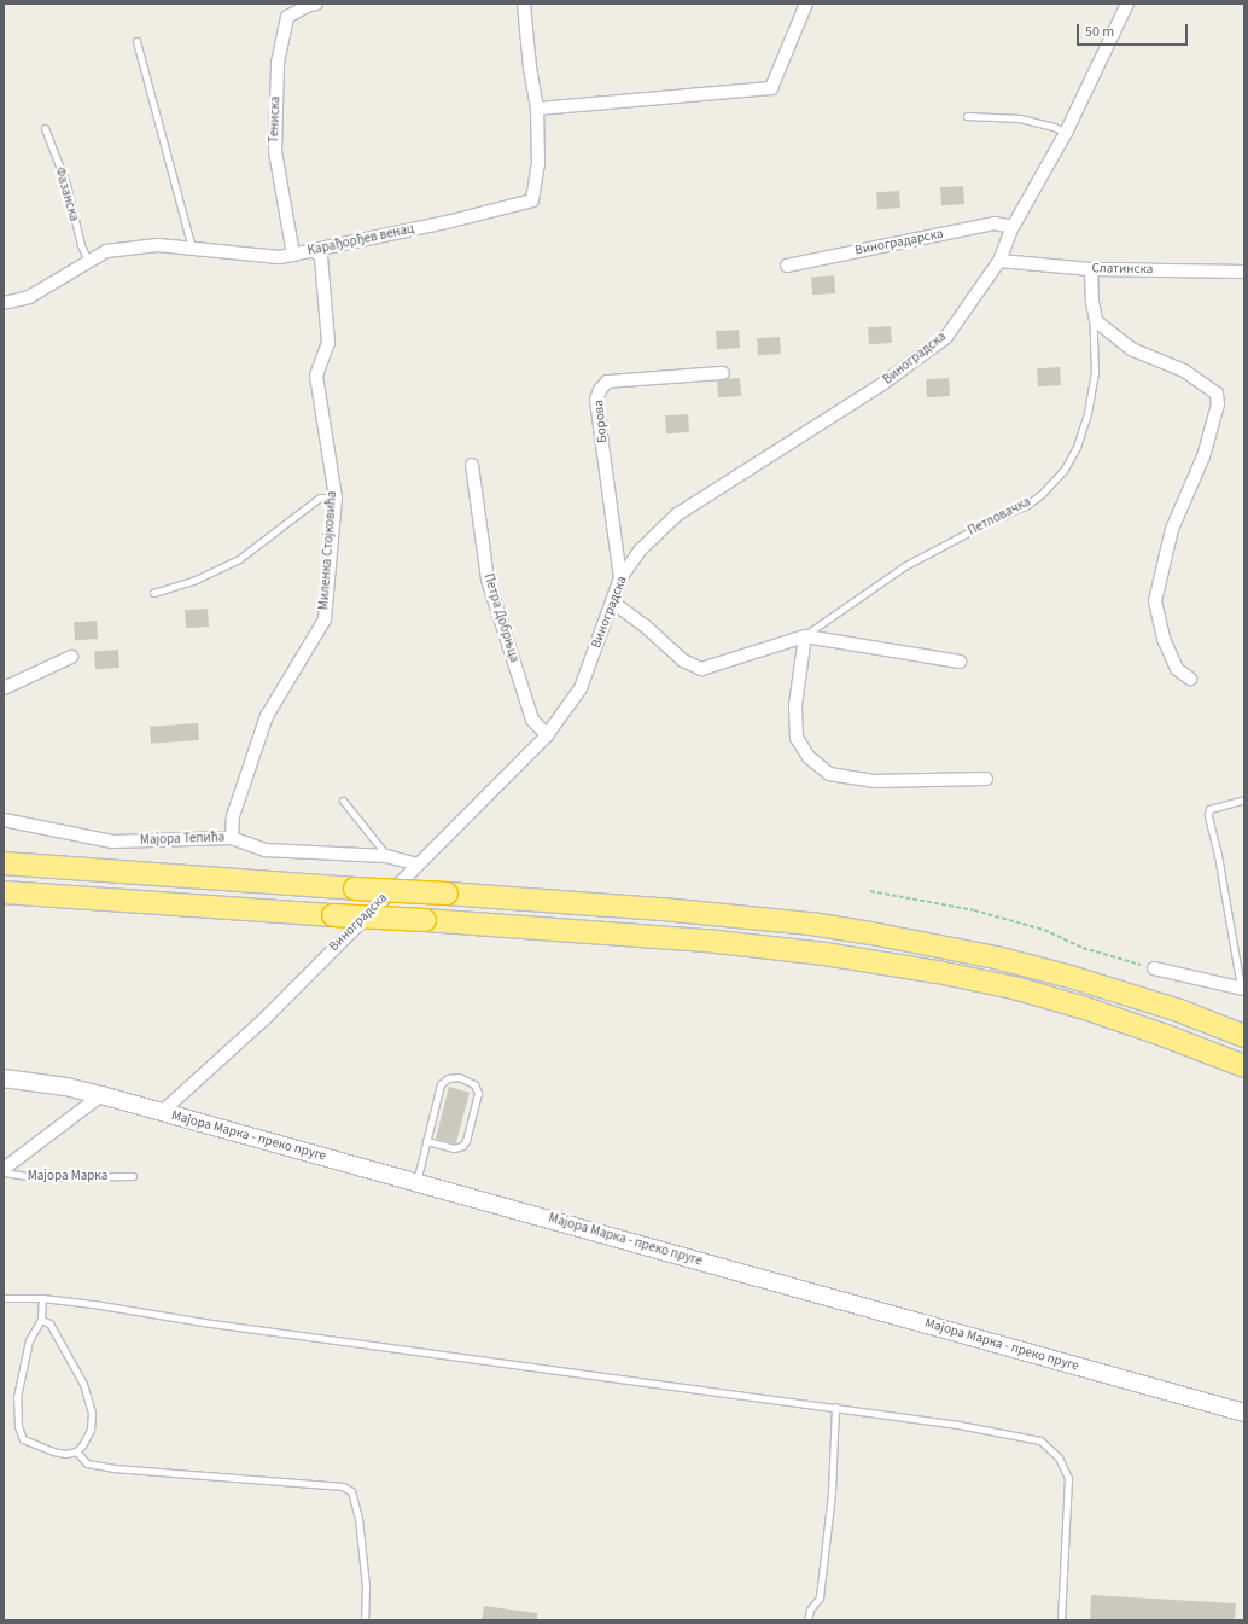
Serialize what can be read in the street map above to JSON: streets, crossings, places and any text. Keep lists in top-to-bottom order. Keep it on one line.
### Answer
{"streets":{"street":["Тениска","Карађорђев венац","Виноградарска","Слатинска","Виноградска","Борова","Петловачка","Миленка Стојковића","Петра Добрњца","Мајора Тепића","Мајора Марка - преко пруге","Мајора Марка"],"lane":["Фазанска"]},"crossings":[["Тениска","Карађорђев венац"],["Фазанска","Карађорђев венац"],["Карађорђев венац","Миленка Стојковића"],["Виноградарска","Виноградска"],["Слатинска","Виноградска"],["Слатинска","Петловачка"],["Виноградска","Борова"],["Виноградска","Петловачка"],["Виноградска","Петра Добрњца"],["Виноградска","Мајора Тепића"],["Виноградска","Мајора Марка - преко пруге"],["Миленка Стојковића","Мајора Тепића"],["Мајора Марка - преко пруге","Мајора Марка"]],"scale_bar":"50 m"}
